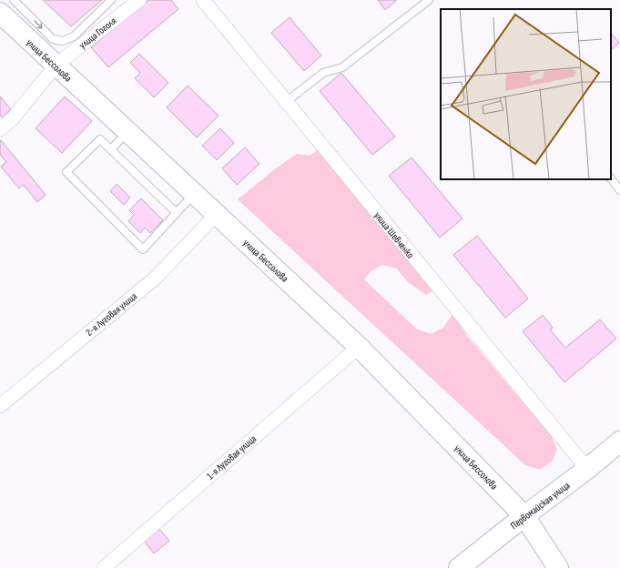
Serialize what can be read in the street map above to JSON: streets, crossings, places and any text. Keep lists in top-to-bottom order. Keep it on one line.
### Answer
{"streets":{"main road":["улица Бессолова","Первомайская улица"],"street":["улица Гоголя","улица Шевченко","2-я Луговая улица","1-я Луговая улица"]},"crossings":[["улица Гоголя","улица Бессолова"],["улица Бессолова","2-я Луговая улица"],["улица Бессолова","1-я Луговая улица"],["улица Бессолова","Первомайская улица"],["улица Шевченко","Первомайская улица"]]}
